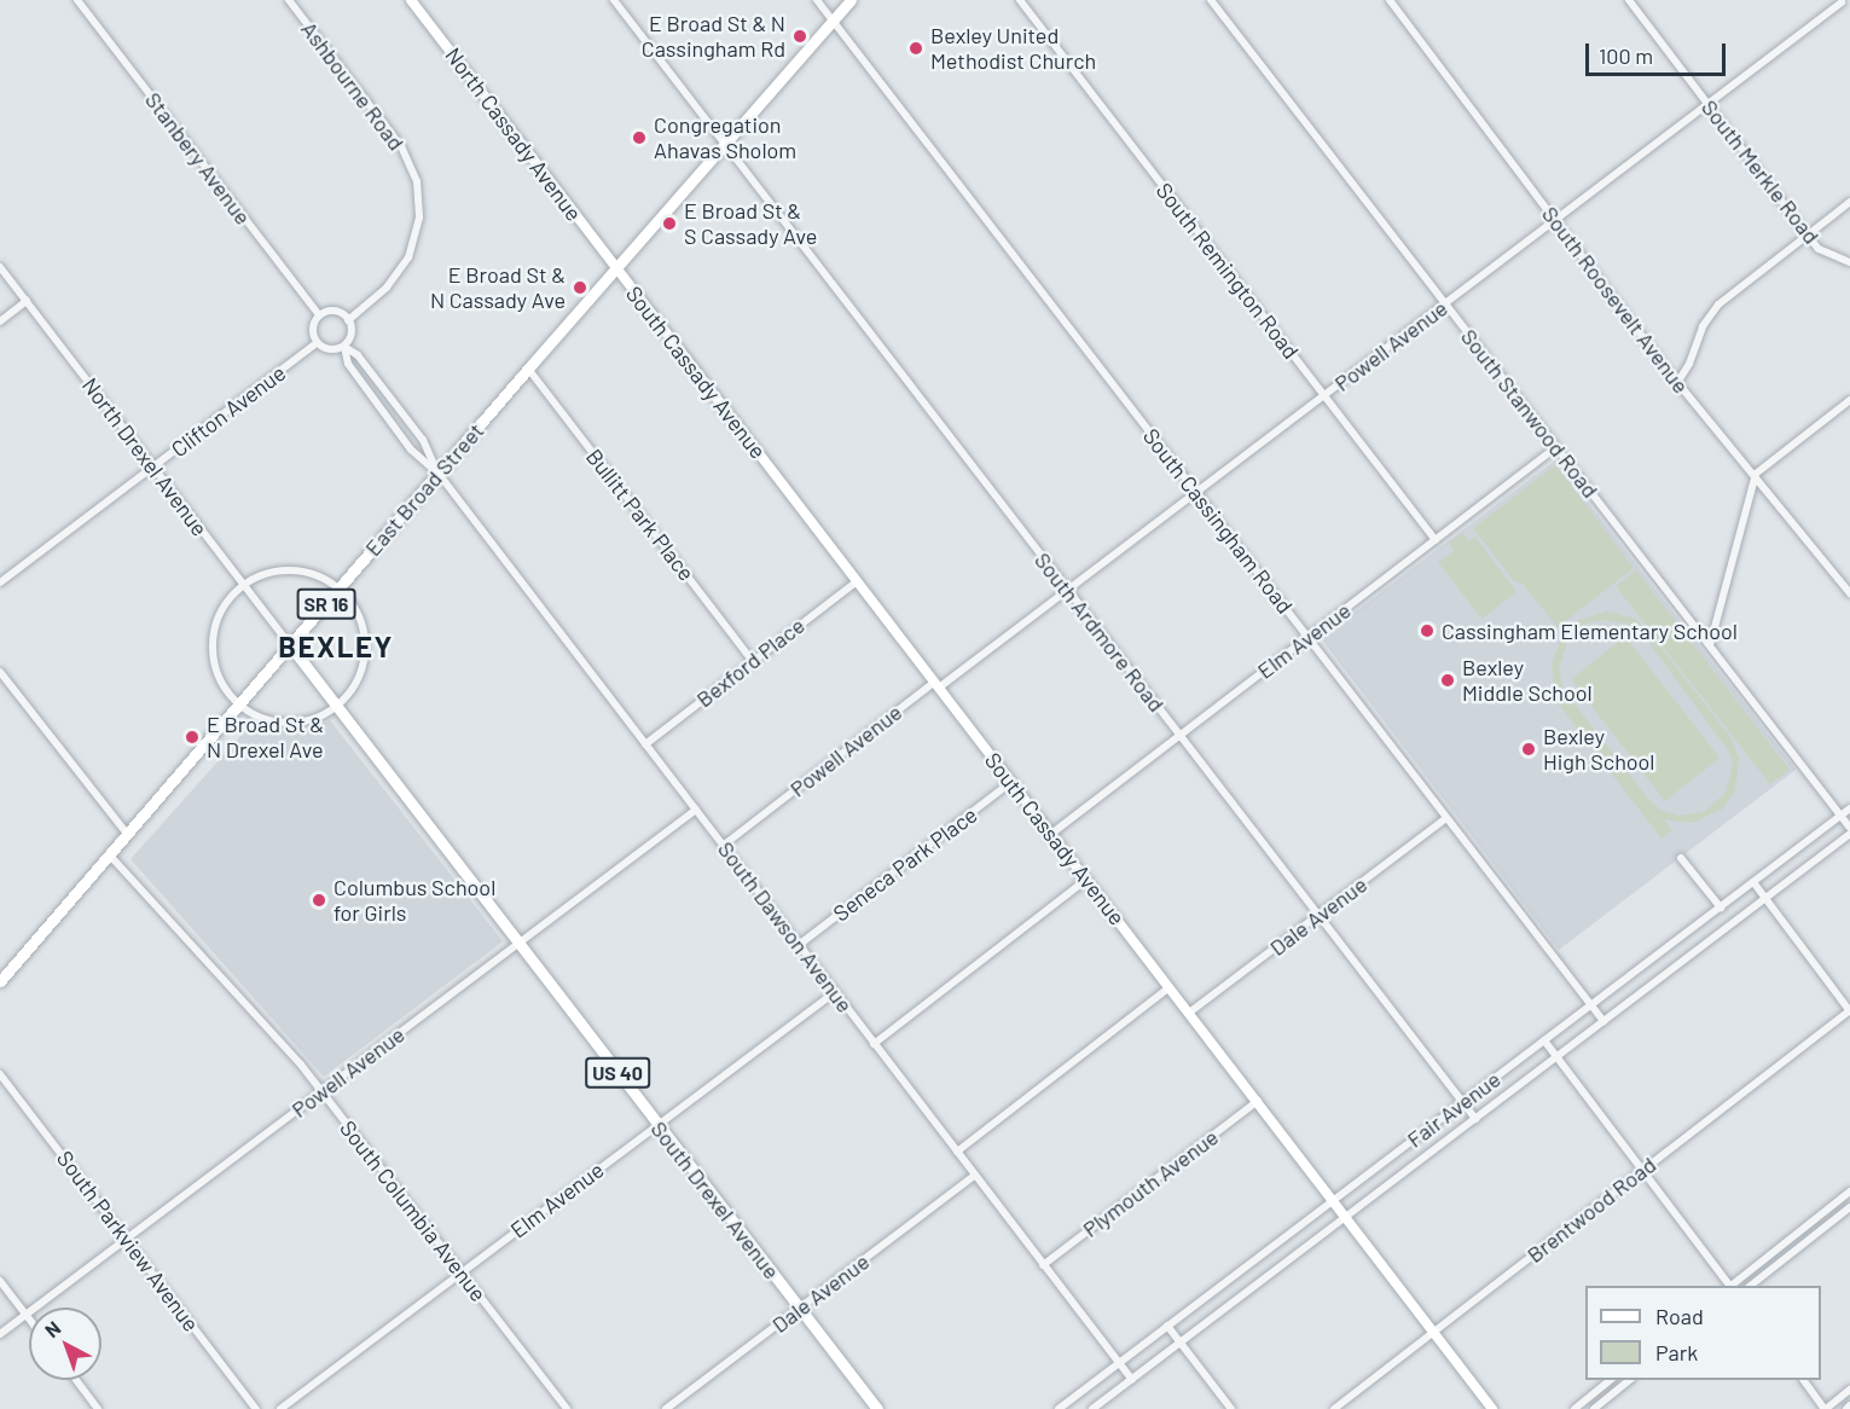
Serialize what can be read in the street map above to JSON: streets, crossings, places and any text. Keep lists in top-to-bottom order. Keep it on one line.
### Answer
{"streets":{"main road":["East Broad Street","SR 16","US 40","South Drexel Avenue"],"street":["Ashbourne Road","North Cassady Avenue","Stanbery Avenue","South Merkle Road","South Remington Road","South Roosevelt Avenue","Powell Avenue","South Cassady Avenue","Clifton Avenue","South Stanwood Road","North Drexel Avenue","Bullitt Park Place","South Cassingham Road","South Ardmore Road","Elm Avenue","Bexford Place","Seneca Park Place","Dale Avenue","South Dawson Avenue","Fair Avenue","Plymouth Avenue","Brentwood Road","South Columbia Avenue","South Parkview Avenue"]},"crossings":[["Ashbourne Road","Stanbery Avenue"],["Ashbourne Road","Clifton Avenue"],["North Cassady Avenue","South Cassady Avenue"],["North Cassady Avenue","East Broad Street"],["Stanbery Avenue","Clifton Avenue"],["South Merkle Road","Powell Avenue"],["South Remington Road","Powell Avenue"],["South Remington Road","Elm Avenue"],["South Roosevelt Avenue","Powell Avenue"],["Powell Avenue","South Cassady Avenue"],["Powell Avenue","South Stanwood Road"],["Powell Avenue","South Cassingham Road"],["Powell Avenue","South Ardmore Road"],["Powell Avenue","South Dawson Avenue"],["Powell Avenue","South Drexel Avenue"],["Powell Avenue","South Columbia Avenue"],["Powell Avenue","South Parkview Avenue"],["South Cassady Avenue","East Broad Street"],["South Cassady Avenue","Elm Avenue"],["South Cassady Avenue","Bexford Place"],["South Cassady Avenue","Seneca Park Place"],["South Cassady Avenue","Dale Avenue"],["South Cassady Avenue","Fair Avenue"],["South Cassady Avenue","Plymouth Avenue"],["South Cassady Avenue","Brentwood Road"],["Clifton Avenue","North Drexel Avenue"],["South Stanwood Road","Elm Avenue"],["South Stanwood Road","Fair Avenue"],["North Drexel Avenue","East Broad Street"],["North Drexel Avenue","South Drexel Avenue"],["East Broad Street","Bullitt Park Place"],["East Broad Street","South Cassingham Road"],["East Broad Street","South Ardmore Road"],["East Broad Street","South Dawson Avenue"],["East Broad Street","South Drexel Avenue"],["East Broad Street","South Columbia Avenue"],["Bullitt Park Place","Bexford Place"],["South Cassingham Road","Elm Avenue"],["South Cassingham Road","Dale Avenue"],["South Cassingham Road","Fair Avenue"],["South Ardmore Road","Elm Avenue"],["South Ardmore Road","Dale Avenue"],["South Ardmore Road","Fair Avenue"],["Elm Avenue","South Dawson Avenue"],["Elm Avenue","South Drexel Avenue"],["Elm Avenue","South Columbia Avenue"],["Bexford Place","South Dawson Avenue"],["Seneca Park Place","South Dawson Avenue"],["Dale Avenue","South Dawson Avenue"],["Dale Avenue","South Drexel Avenue"],["South Dawson Avenue","Fair Avenue"],["South Dawson Avenue","Plymouth Avenue"]],"districts":["BEXLEY"],"places":["E Broad St & N Cassingham Rd","Bexley United Methodist Church","Congregation Ahavas Sholom","E Broad St & S Cassady Ave","E Broad St & N Cassady Ave","Cassingham Elementary School","Bexley Middle School","E Broad St & N Drexel Ave","Bexley High School","Columbus School for Girls"],"legend":["Road","Park"],"scale_bar":"100 m","north":"top left"}
